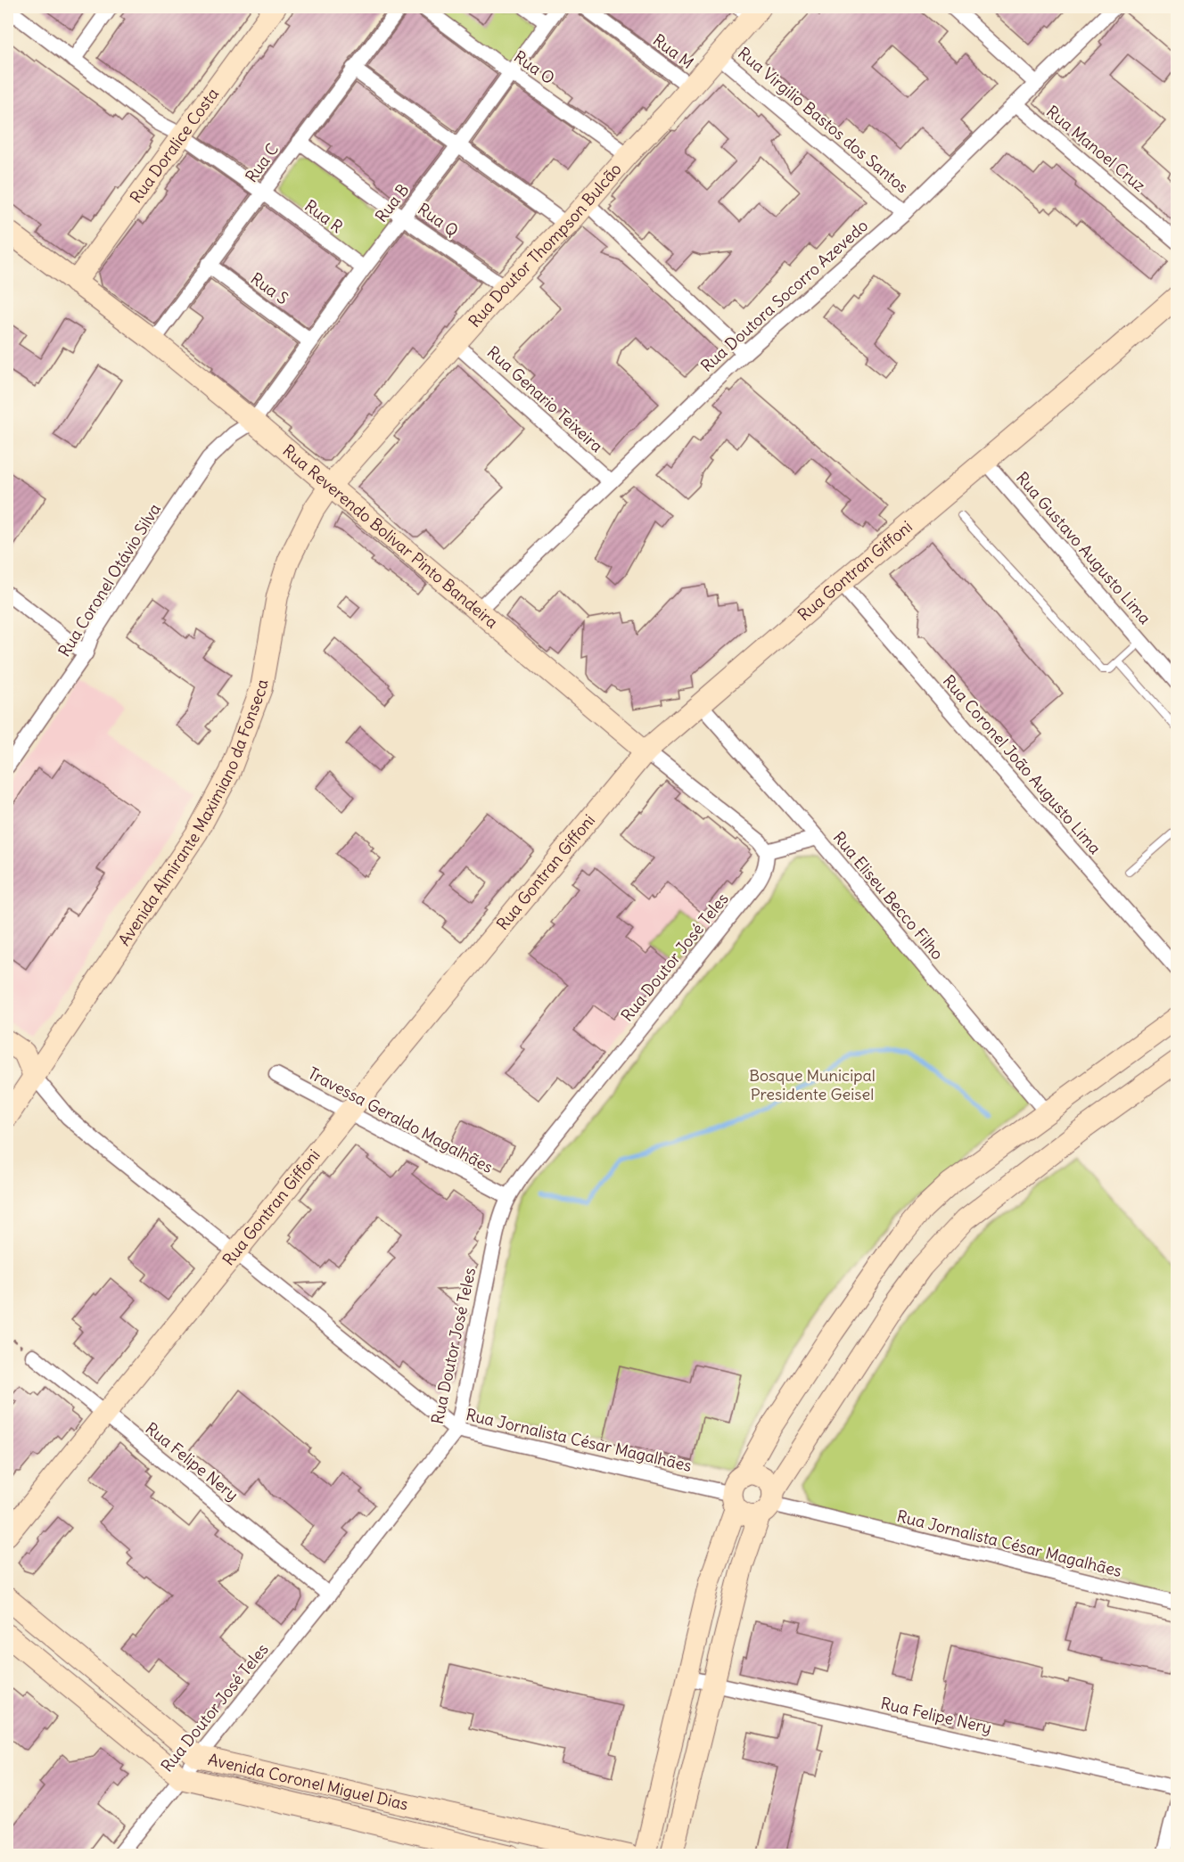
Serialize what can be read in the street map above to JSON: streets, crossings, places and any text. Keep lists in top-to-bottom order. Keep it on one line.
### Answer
{"streets":{"main road":["Rua Doralice Costa","Rua Doutor Thompson Bulcão","Rua Reverendo Bolivar Pinto Bandeira","Rua Gontran Giffoni","Avenida Almirante Maximiano da Fonseca","Avenida Coronel Miguel Dias"],"street":["Rua M","Rua O","Rua Virgilio Bastos dos Santos","Rua Manoel Cruz","Rua C","Rua B","Rua R","Rua Q","Rua S","Rua Doutora Socorro Azevedo","Rua Genario Teixeira","Rua Gustavo Augusto Lima","Rua Coronel Otávio Silva","Rua Coronel João Augusto Lima","Rua Eliseu Becco Filho","Rua Doutor José Teles","Travessa Geraldo Magalhães","Rua Jornalista César Magalhães","Rua Felipe Nery"]},"crossings":[["Rua M","Rua Doutor Thompson Bulcão"],["Rua O","Rua B"],["Rua O","Rua Doutor Thompson Bulcão"],["Rua Virgilio Bastos dos Santos","Rua Doutor Thompson Bulcão"],["Rua Virgilio Bastos dos Santos","Rua Doutora Socorro Azevedo"],["Rua Doralice Costa","Rua R"],["Rua Doralice Costa","Rua Reverendo Bolivar Pinto Bandeira"],["Rua Manoel Cruz","Rua Doutora Socorro Azevedo"],["Rua C","Rua R"],["Rua C","Rua Q"],["Rua C","Rua S"],["Rua C","Rua Reverendo Bolivar Pinto Bandeira"],["Rua B","Rua R"],["Rua B","Rua Q"],["Rua B","Rua S"],["Rua B","Rua Reverendo Bolivar Pinto Bandeira"],["Rua B","Rua Coronel Otávio Silva"],["Rua Q","Rua Doutor Thompson Bulcão"],["Rua Doutor Thompson Bulcão","Rua Genario Teixeira"],["Rua Doutor Thompson Bulcão","Rua Reverendo Bolivar Pinto Bandeira"],["Rua Doutor Thompson Bulcão","Avenida Almirante Maximiano da Fonseca"],["Rua Doutora Socorro Azevedo","Rua Genario Teixeira"],["Rua Doutora Socorro Azevedo","Rua Reverendo Bolivar Pinto Bandeira"],["Rua Reverendo Bolivar Pinto Bandeira","Rua Gontran Giffoni"],["Rua Reverendo Bolivar Pinto Bandeira","Rua Coronel Otávio Silva"],["Rua Reverendo Bolivar Pinto Bandeira","Avenida Almirante Maximiano da Fonseca"],["Rua Reverendo Bolivar Pinto Bandeira","Rua Doutor José Teles"],["Rua Gustavo Augusto Lima","Rua Gontran Giffoni"],["Rua Gontran Giffoni","Rua Coronel João Augusto Lima"],["Rua Gontran Giffoni","Rua Eliseu Becco Filho"],["Rua Gontran Giffoni","Travessa Geraldo Magalhães"],["Rua Gontran Giffoni","Rua Jornalista César Magalhães"],["Rua Gontran Giffoni","Rua Felipe Nery"],["Avenida Almirante Maximiano da Fonseca","Rua Jornalista César Magalhães"],["Rua Doutor José Teles","Travessa Geraldo Magalhães"],["Rua Doutor José Teles","Rua Jornalista César Magalhães"],["Rua Doutor José Teles","Rua Felipe Nery"],["Rua Doutor José Teles","Avenida Coronel Miguel Dias"]],"parks":["Bosque Municipal Presidente Geisel"]}
